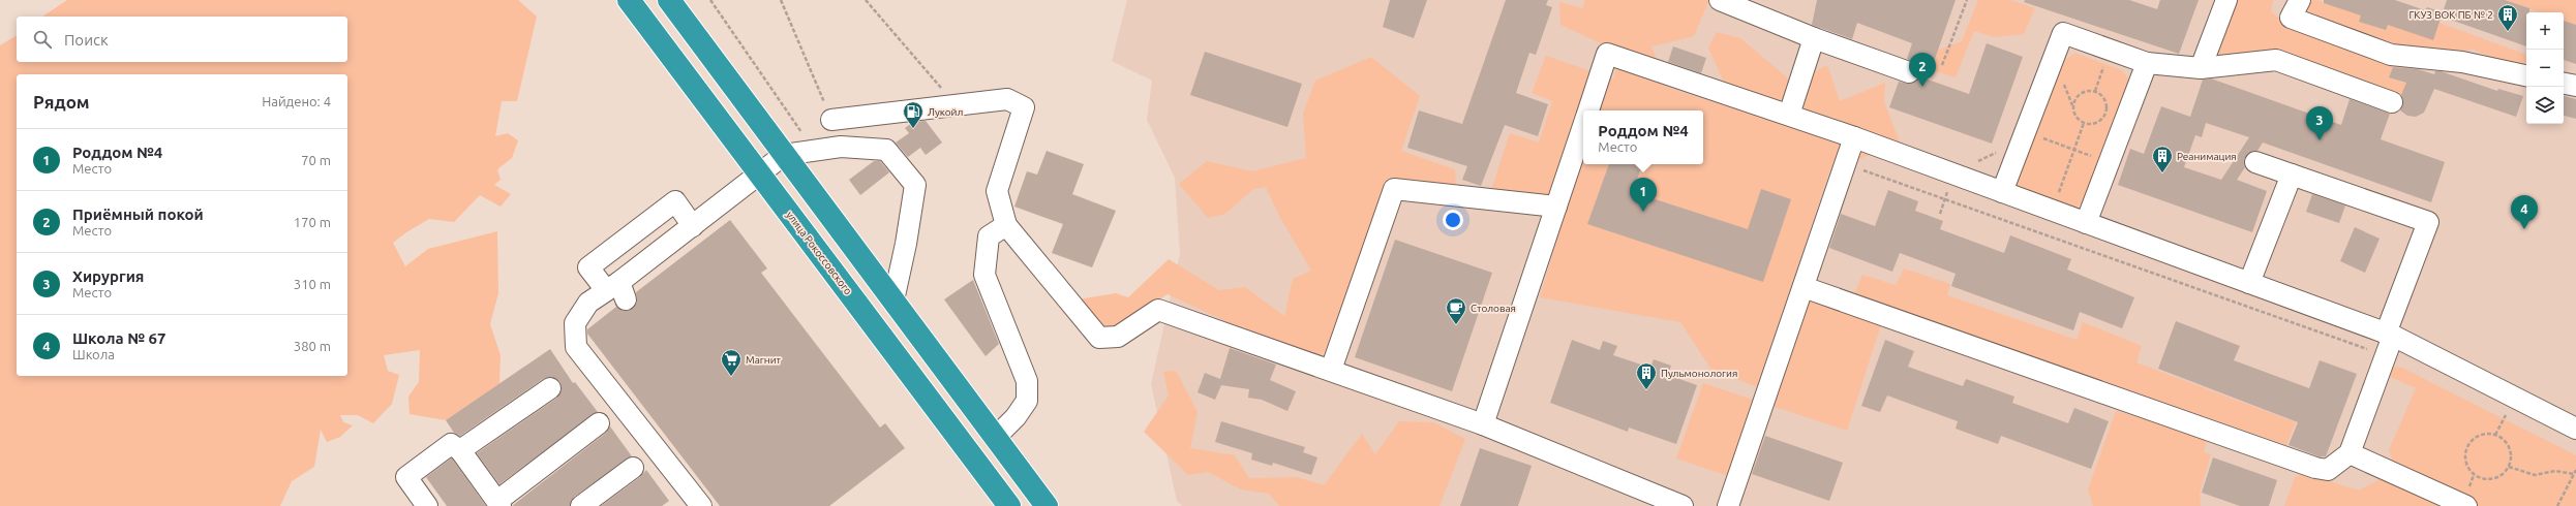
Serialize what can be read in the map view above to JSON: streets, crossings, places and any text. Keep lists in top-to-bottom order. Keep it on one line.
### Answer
{"streets":{"highway":["улица Рокоссовского"]},"places":{"building":["ГКУЗ ВОК ПБ № 2","Реанимация","Пульмонология"],"fuel station":["Лукойл"],"cafe":["Столовая"],"supermarket":["Магнит"]},"page":{"map_buttons":["+","−"],"search":"Поиск","pins":["2","3","1","4"],"heading":["Рядом","Найдено: 4"],"popup":["Роддом №4","Место"],"list":[{"mark":"1","name":"Роддом №4","note":"Место","value":"70 m"},{"mark":"2","name":"Приёмный покой","note":"Место","value":"170 m"},{"mark":"3","name":"Хирургия","note":"Место","value":"310 m"},{"mark":"4","name":"Школа № 67","note":"Школа","value":"380 m"}]}}
